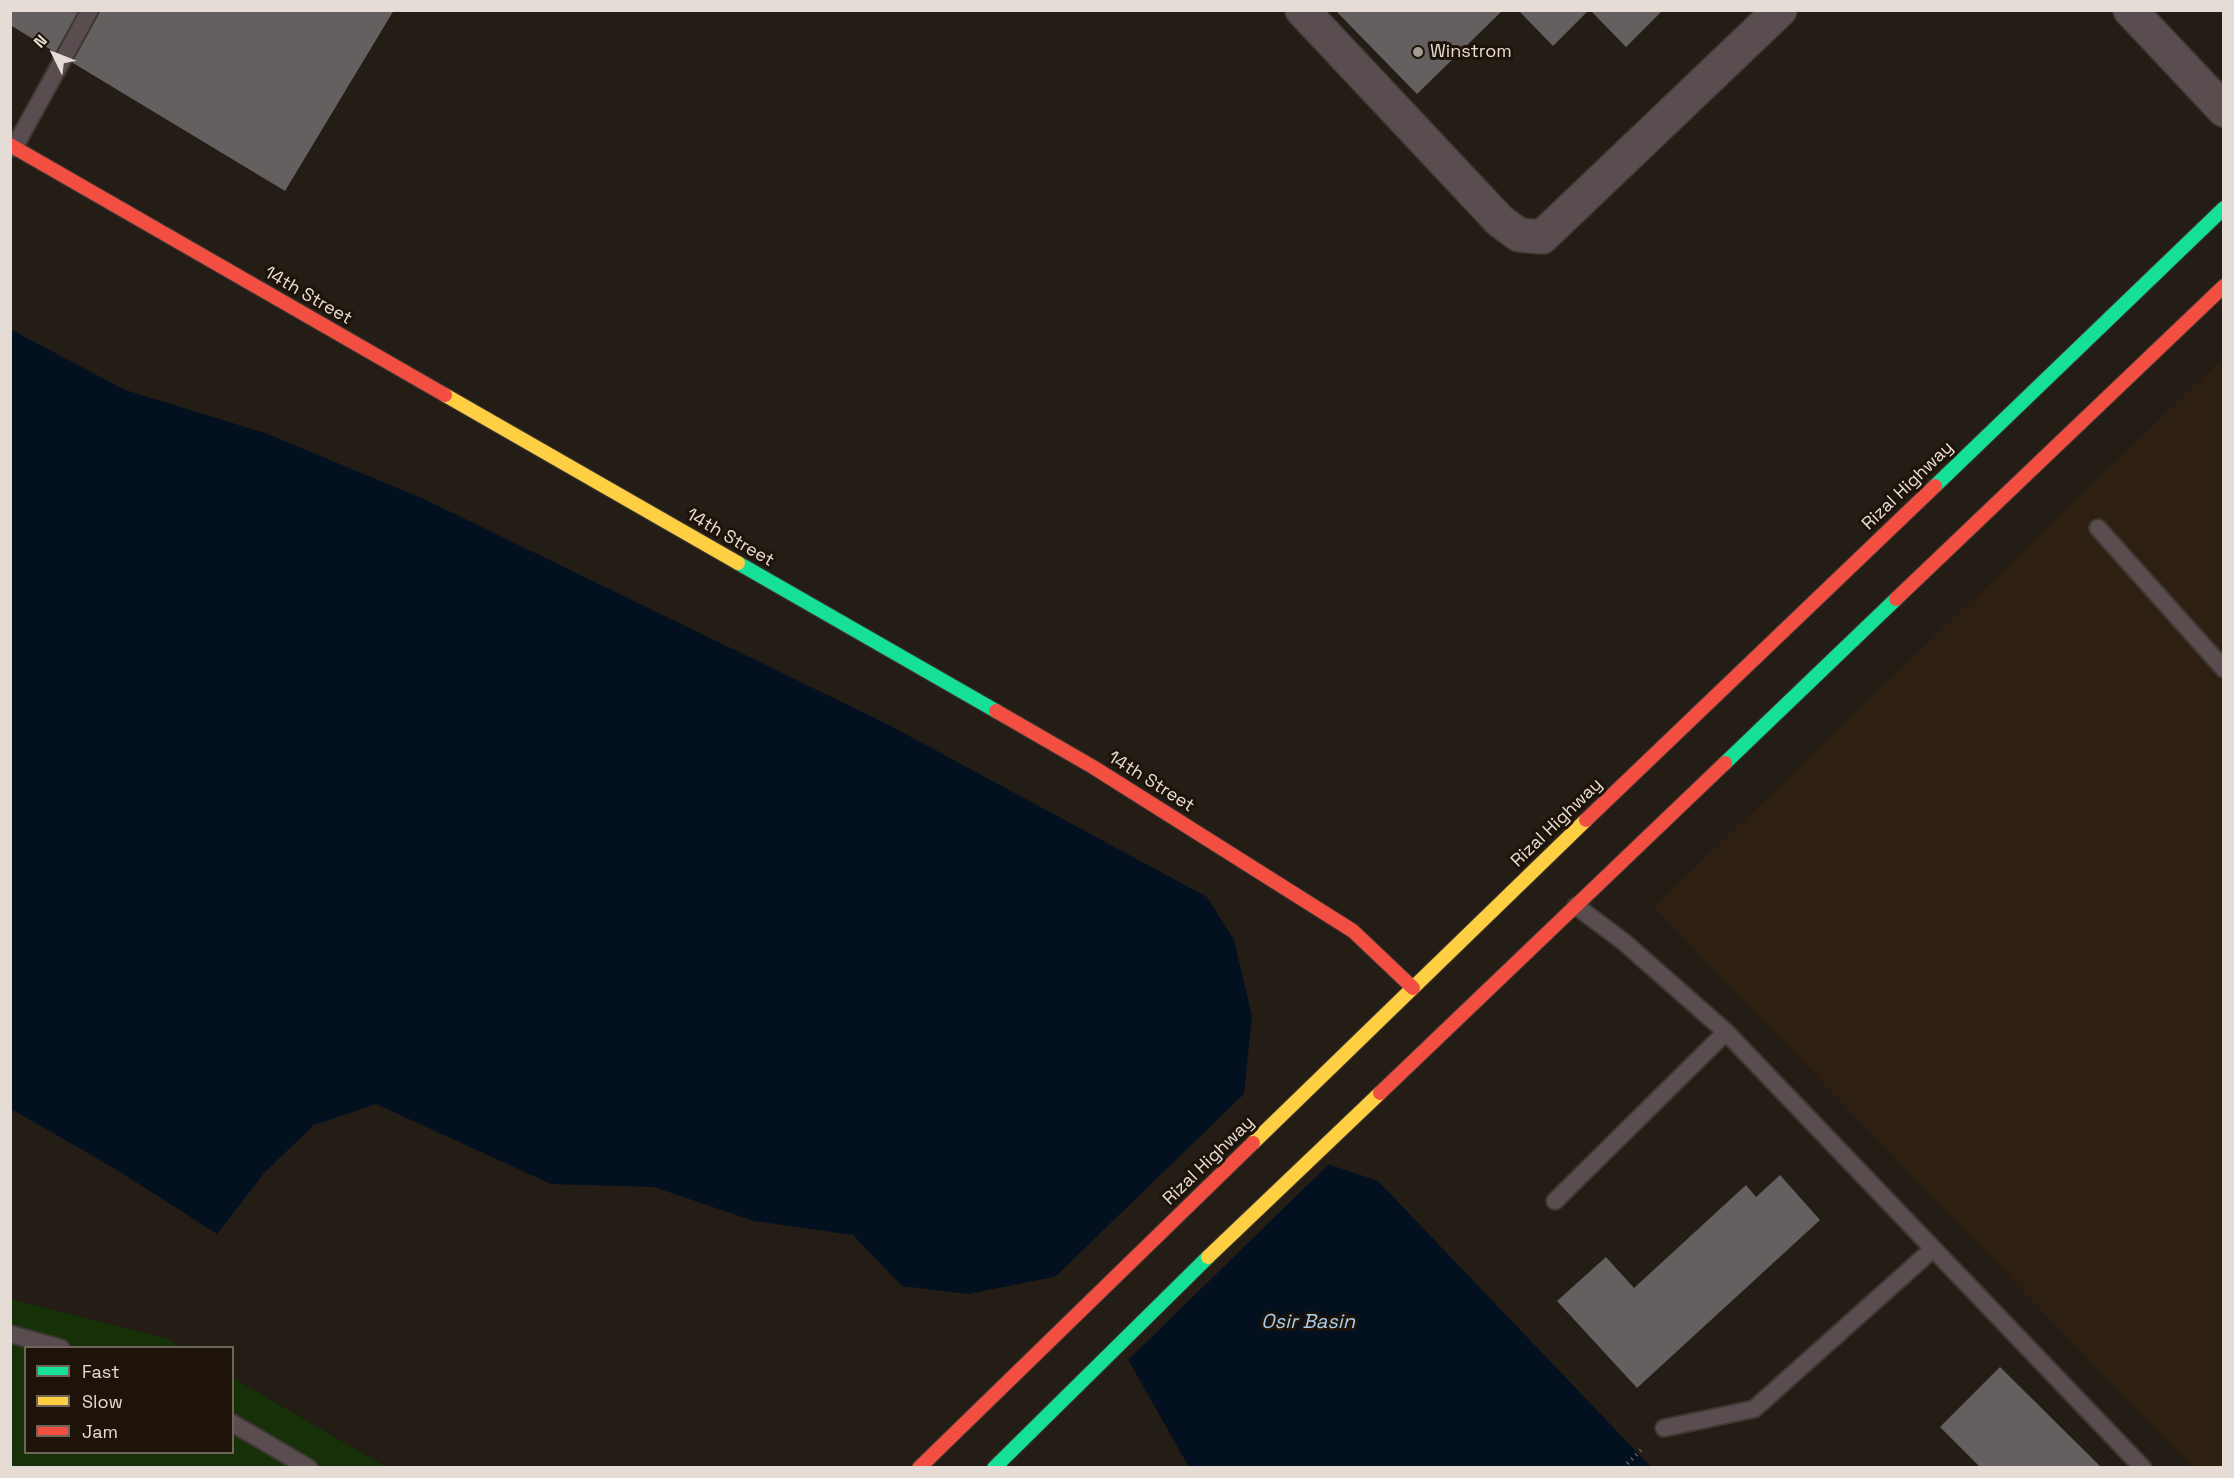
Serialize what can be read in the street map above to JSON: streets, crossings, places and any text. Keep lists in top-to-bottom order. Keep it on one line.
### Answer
{"streets":{"main road":["14th Street","Rizal Highway"]},"crossings":[["14th Street","Rizal Highway"]],"water":["Osir Basin"],"places":["Winstrom"],"legend":["Fast","Slow","Jam"],"north":"top left"}
